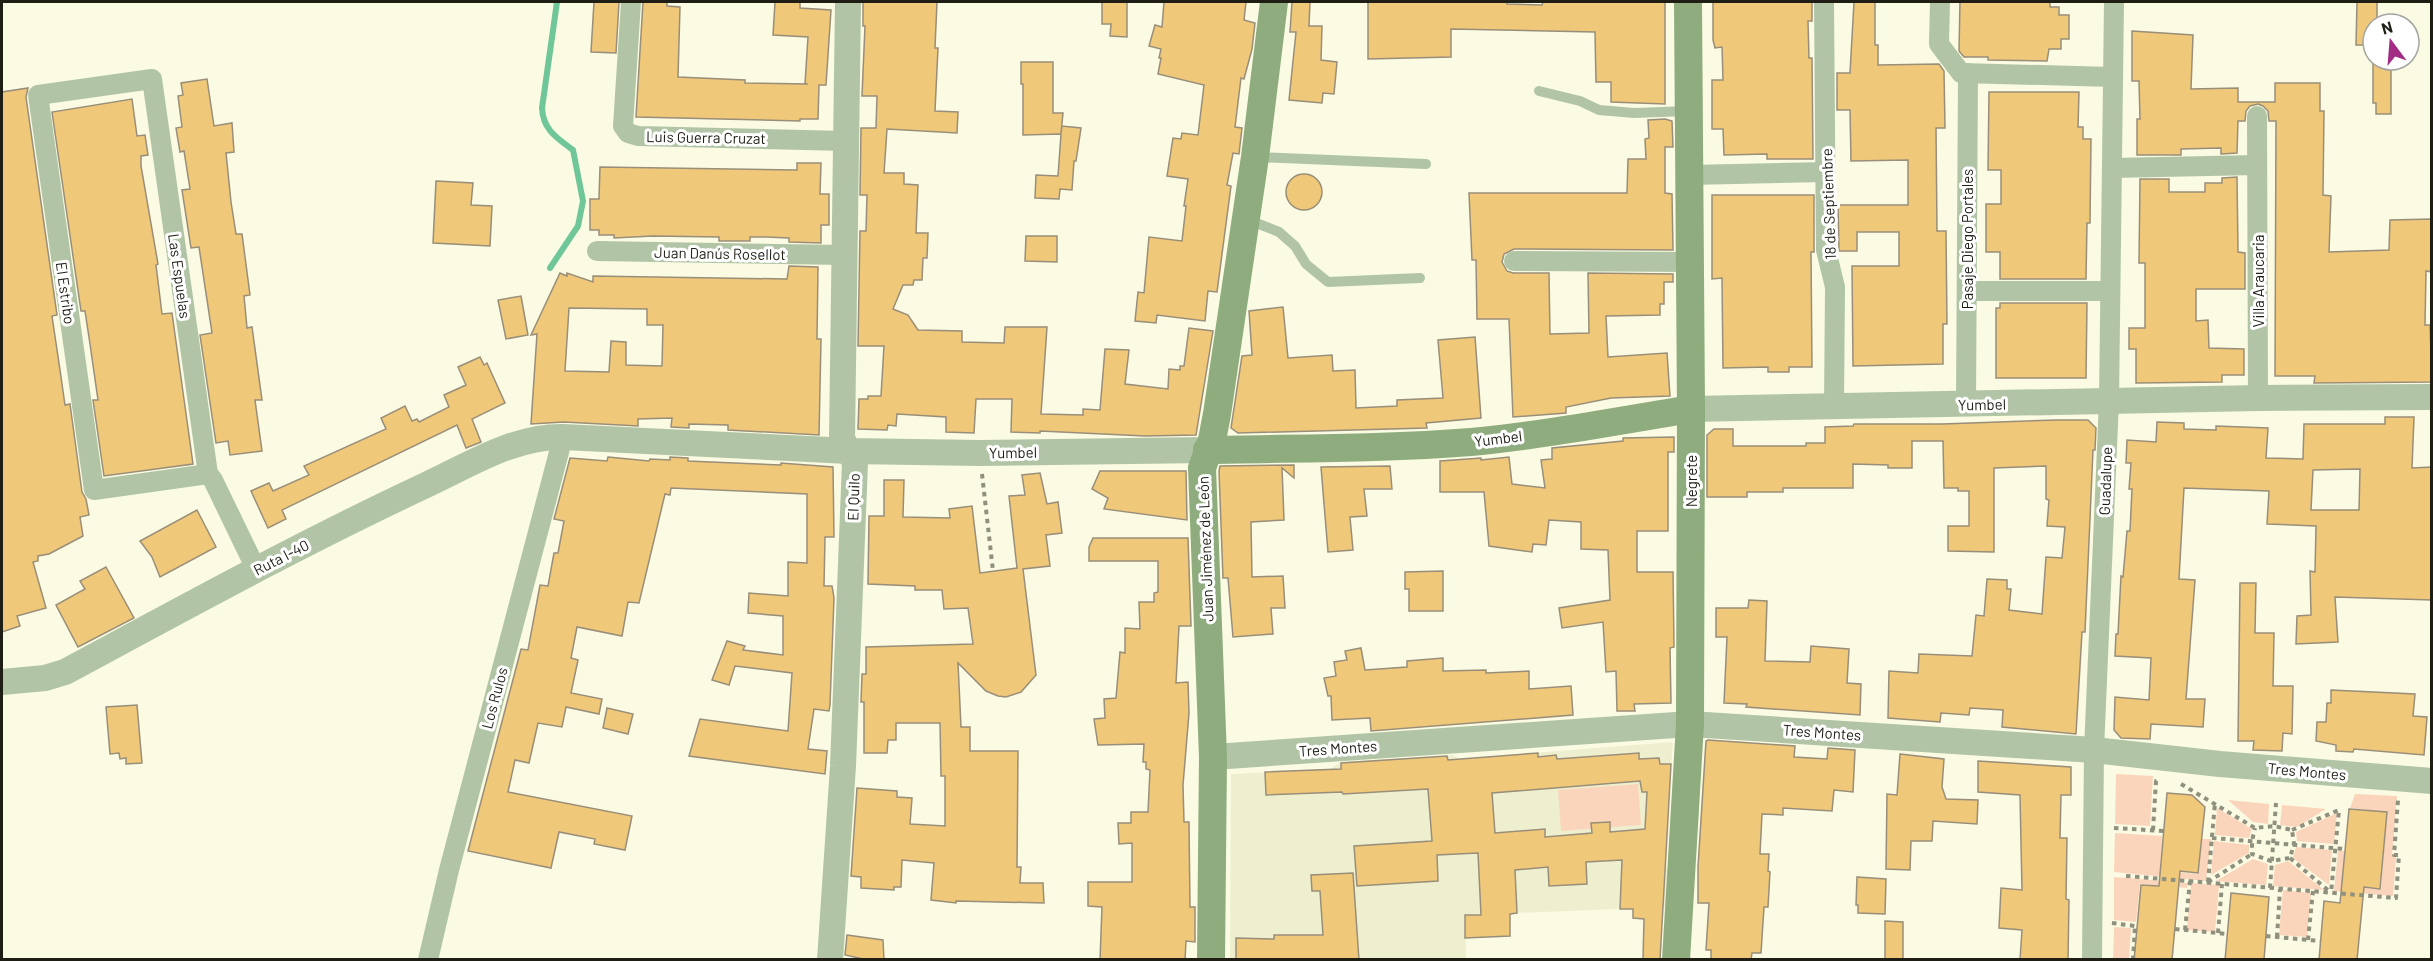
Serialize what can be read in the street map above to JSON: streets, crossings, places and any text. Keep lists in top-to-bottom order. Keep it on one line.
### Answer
{"streets":{"main road":["Yumbel","Negrete","Juan Jiménez de León"],"street":["Luis Guerra Cruzat","18 de Septiembre","Pasaje Diego Portales","Juan Danús Rosellot","Las Espuelas","Villa Araucaria","El Estribo","Guadalupe","El Quilo","Ruta I-40","Los Rulos","Tres Montes"]},"crossings":[["Luis Guerra Cruzat","El Quilo"],["18 de Septiembre","Yumbel"],["Pasaje Diego Portales","Yumbel"],["Juan Danús Rosellot","El Quilo"],["Las Espuelas","El Estribo"],["Villa Araucaria","Yumbel"],["Yumbel","Negrete"],["Yumbel","Guadalupe"],["Yumbel","El Quilo"],["Yumbel","Juan Jiménez de León"],["Yumbel","Ruta I-40"],["Yumbel","Los Rulos"],["Negrete","Tres Montes"],["Guadalupe","Tres Montes"],["Juan Jiménez de León","Tres Montes"],["Ruta I-40","Los Rulos"]],"north":"top"}
